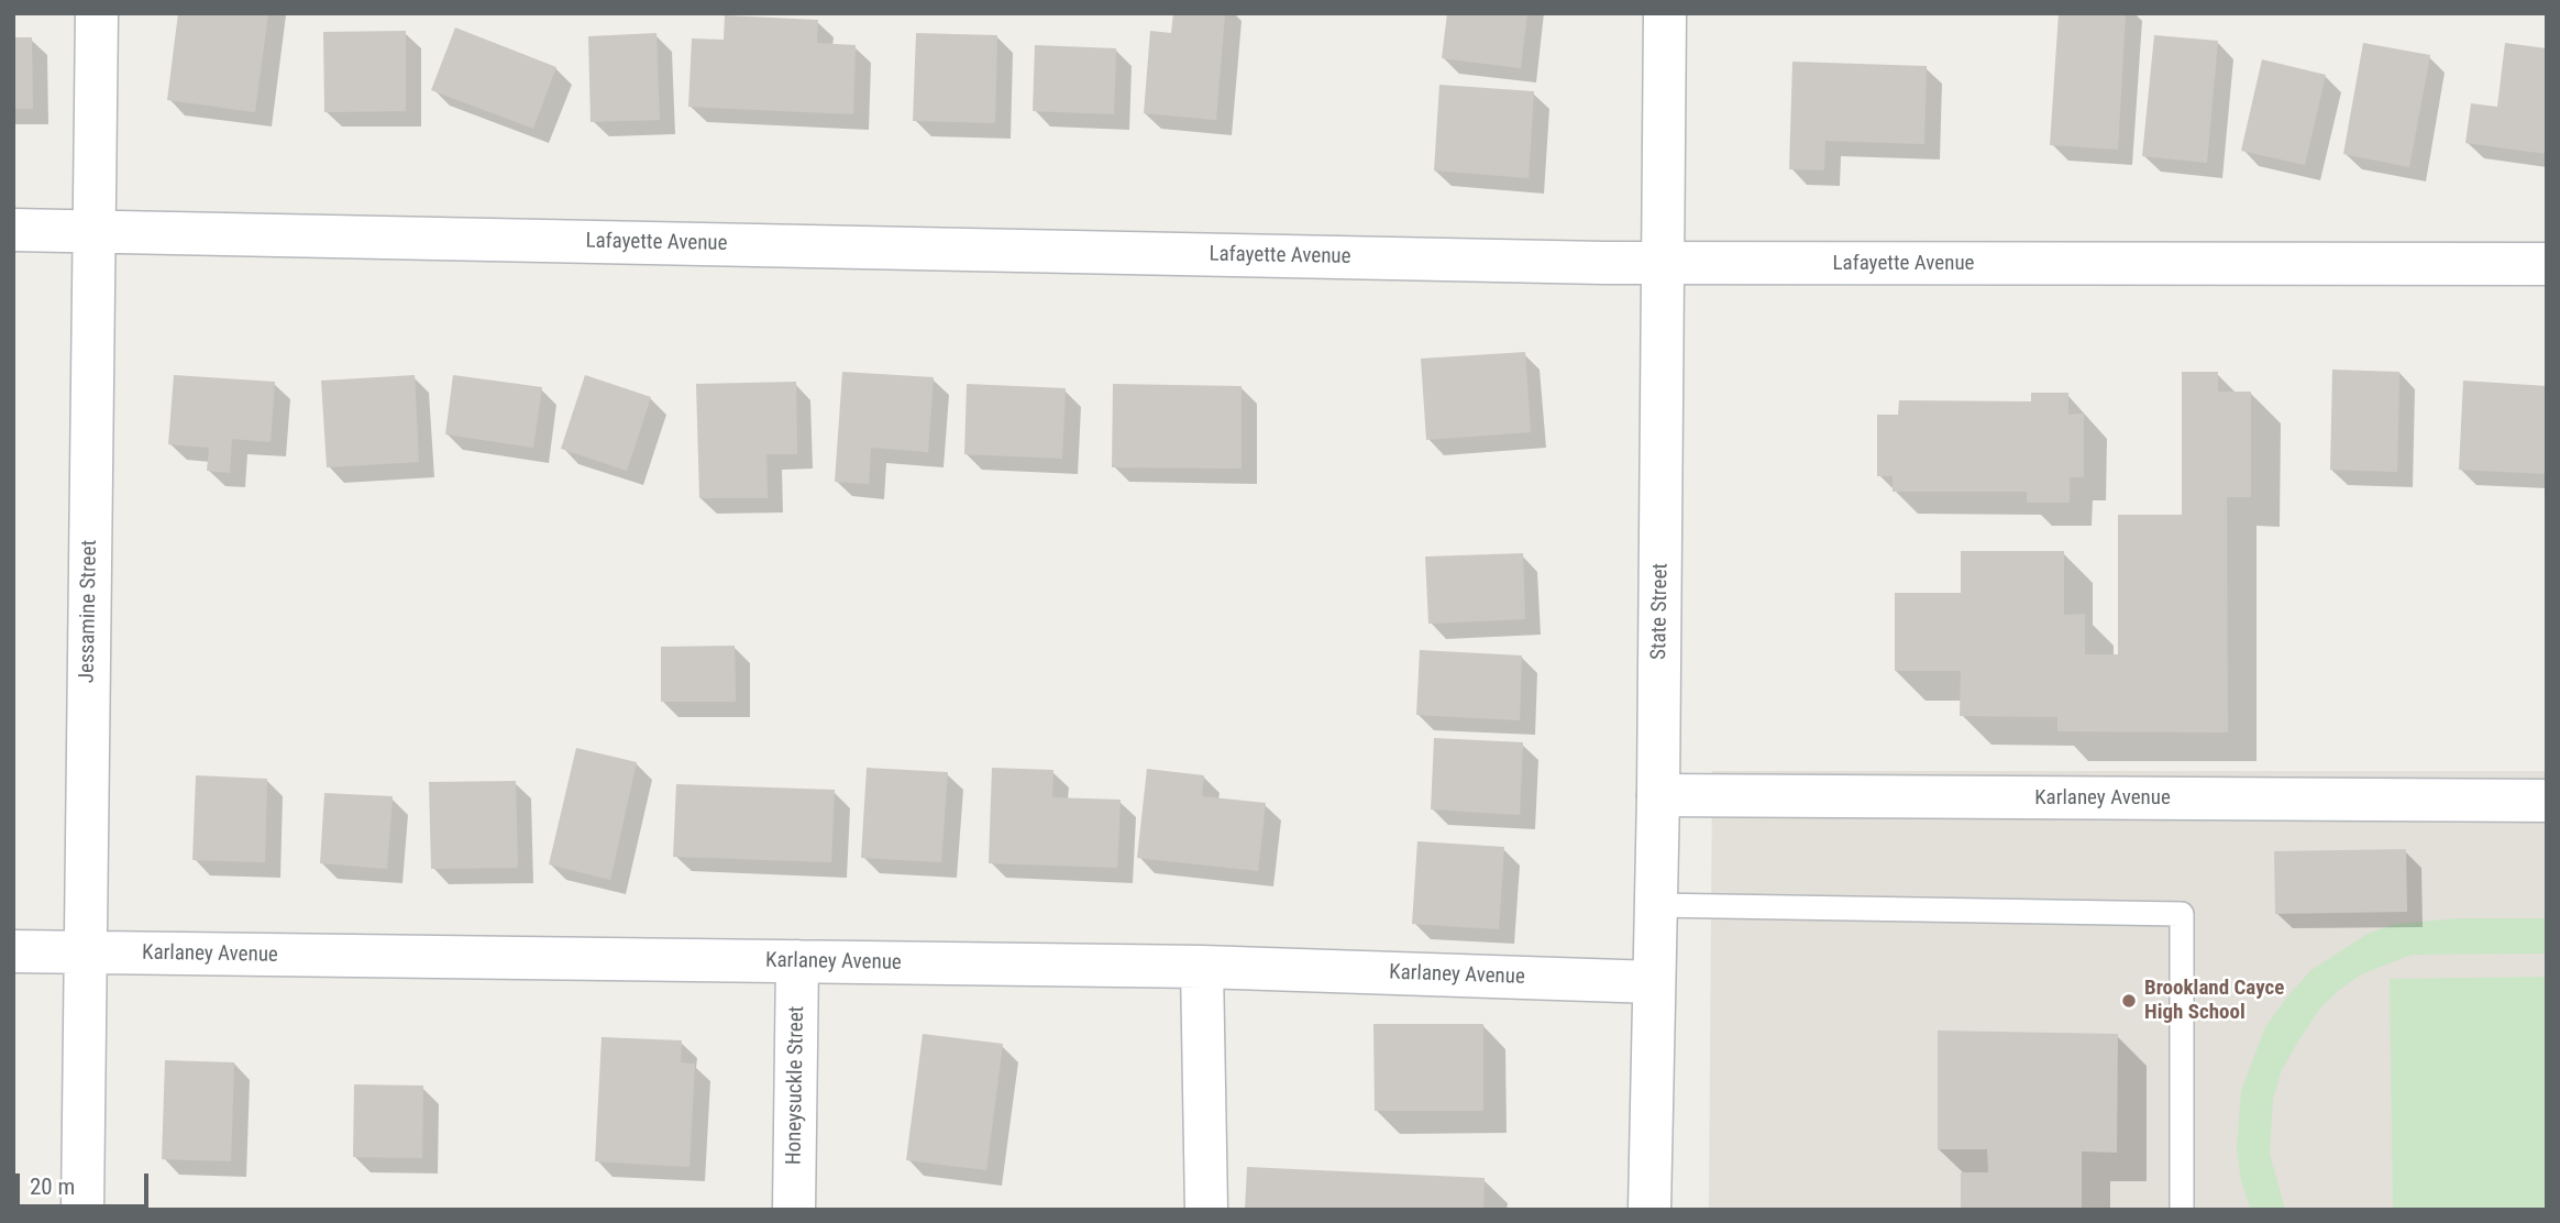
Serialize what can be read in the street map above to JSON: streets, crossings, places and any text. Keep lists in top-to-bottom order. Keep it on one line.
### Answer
{"streets":{"street":["Lafayette Avenue","Jessamine Street","State Street","Karlaney Avenue","Honeysuckle Street"]},"crossings":[["Lafayette Avenue","Jessamine Street"],["Lafayette Avenue","State Street"],["Jessamine Street","Karlaney Avenue"],["State Street","Karlaney Avenue"],["Karlaney Avenue","Honeysuckle Street"]],"places":["Brookland Cayce High School"],"scale_bar":"20 m"}
